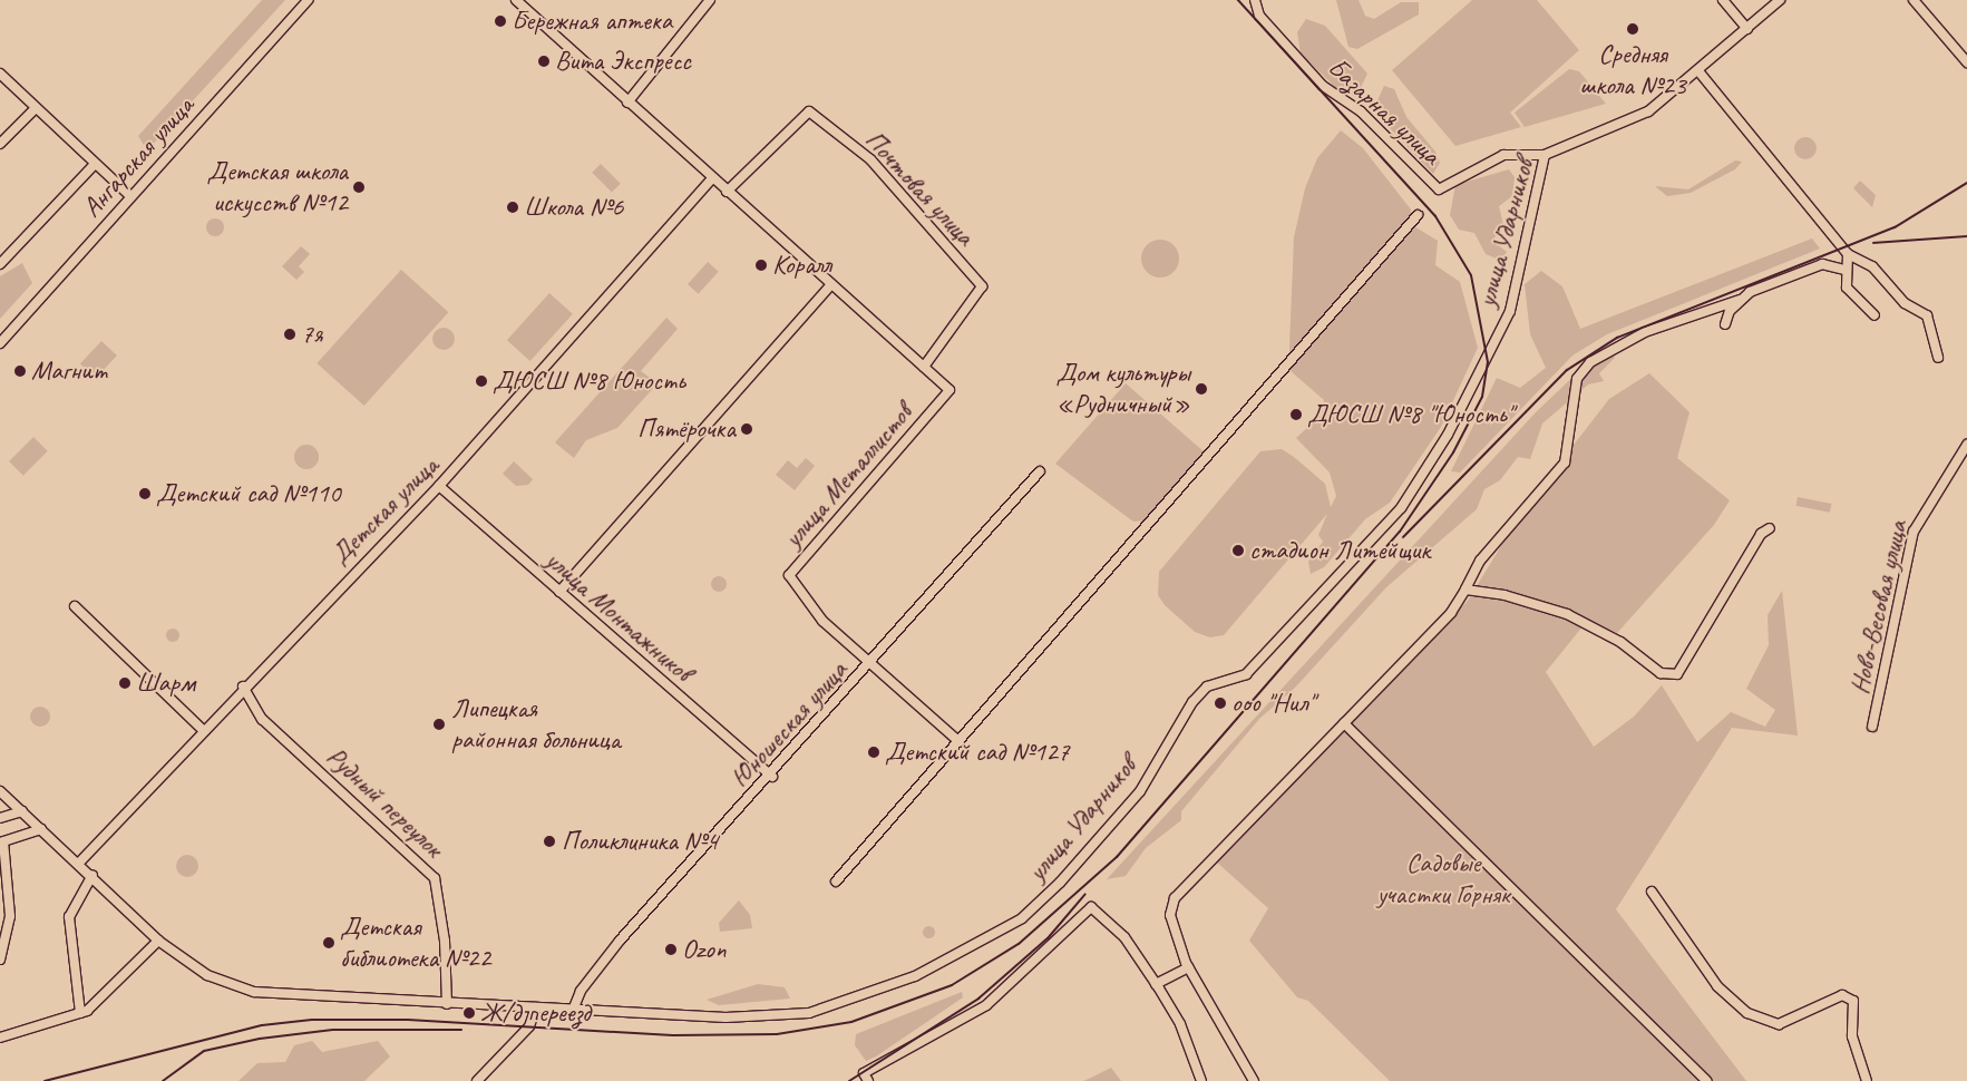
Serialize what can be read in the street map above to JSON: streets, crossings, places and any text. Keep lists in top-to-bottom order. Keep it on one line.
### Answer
{"streets":{"street":["Базарная улица","Ангарская улица","Почтовая улица","улица Ударников","улица Металлистов","Детская улица","Ново-Весовая улица","улица Монтажников","Юношеская улица","Рудный переулок"]},"crossings":[["Базарная улица","улица Ударников"],["Почтовая улица","улица Металлистов"],["улица Ударников","Юношеская улица"],["улица Металлистов","Юношеская улица"],["Детская улица","улица Монтажников"],["Детская улица","Рудный переулок"],["улица Монтажников","Юношеская улица"]],"parks":["Садовые участки Горняк"],"places":["Бережная аптека","Средняя школа №23","Вита Экспресс","Детская школа искусств №12","Школа №6","Коралл","7я","Магнит","ДЮСШ №8 Юность","Дом культуры «Рудничный»","ДЮСШ №8 \"Юность\"","Пятёрочка","Детский сад №110","стадион Литейщик","Шарм","ооо \"Нил\"","Липецкая районная больница","Детский сад №127","Поликлиника №4","Детская библиотека №22","Ozon","Ж/д переезд"]}
